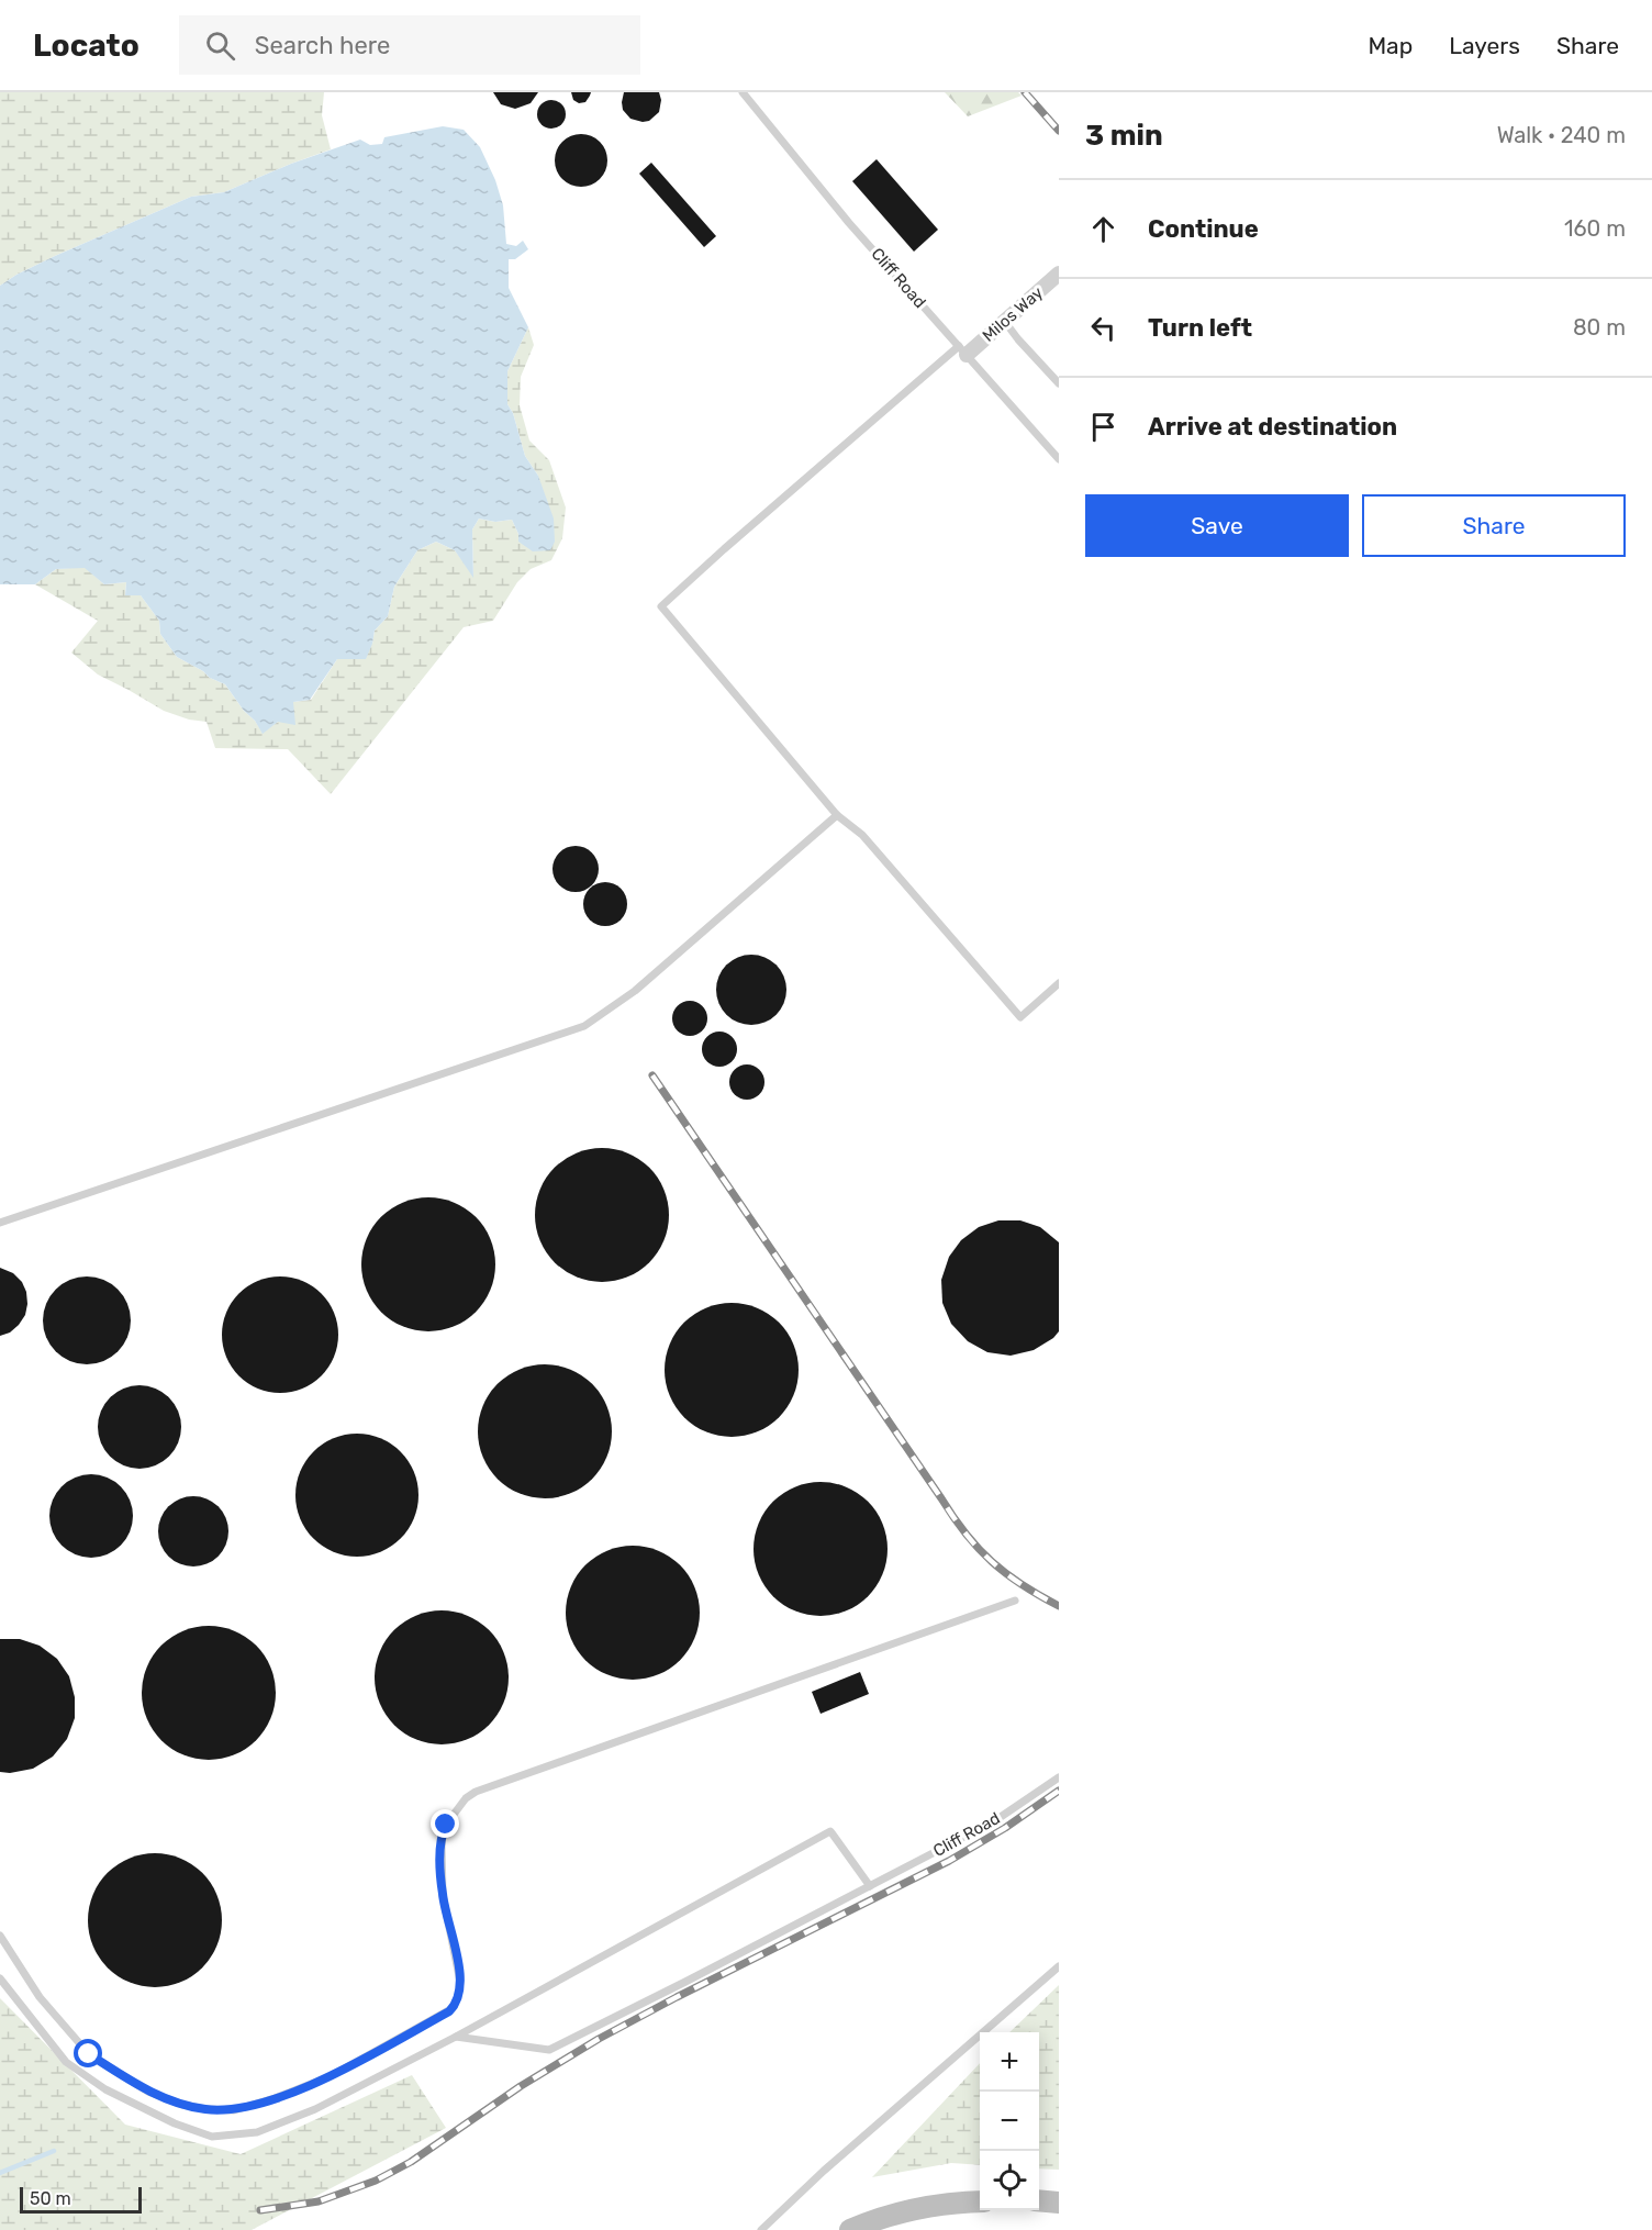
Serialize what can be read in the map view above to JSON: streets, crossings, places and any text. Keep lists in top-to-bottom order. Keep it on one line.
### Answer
{"streets":{"street":["Milos Way"],"lane":["Cliff Road"]},"crossings":[["Cliff Road","Milos Way"]],"scale_bar":"50 m","page":{"header":"Locato","search":"Search here","nav":["Map","Layers","Share"],"heading":["3 min","Walk · 240 m"],"list":[["Continue","160 m"],["Turn left","80 m"],"Arrive at destination"],"buttons":["Save","Share"],"map_buttons":["+","−"],"scale":"50 m"}}
